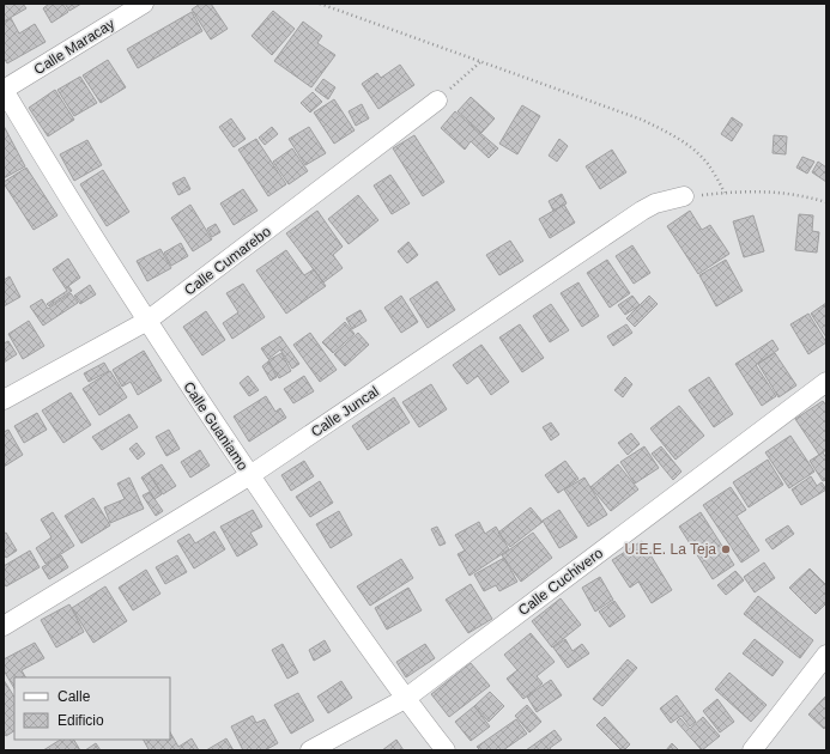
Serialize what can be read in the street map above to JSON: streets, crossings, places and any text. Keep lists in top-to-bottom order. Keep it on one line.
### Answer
{"streets":{"street":["Calle Maracay","Calle Cumarebo","Calle Juncal","Calle Guaniamo","Calle Cuchivero"]},"crossings":[["Calle Maracay","Calle Guaniamo"],["Calle Cumarebo","Calle Guaniamo"],["Calle Juncal","Calle Guaniamo"],["Calle Guaniamo","Calle Cuchivero"]],"places":["U.E.E. La Teja"],"legend":["Calle","Edificio"]}
